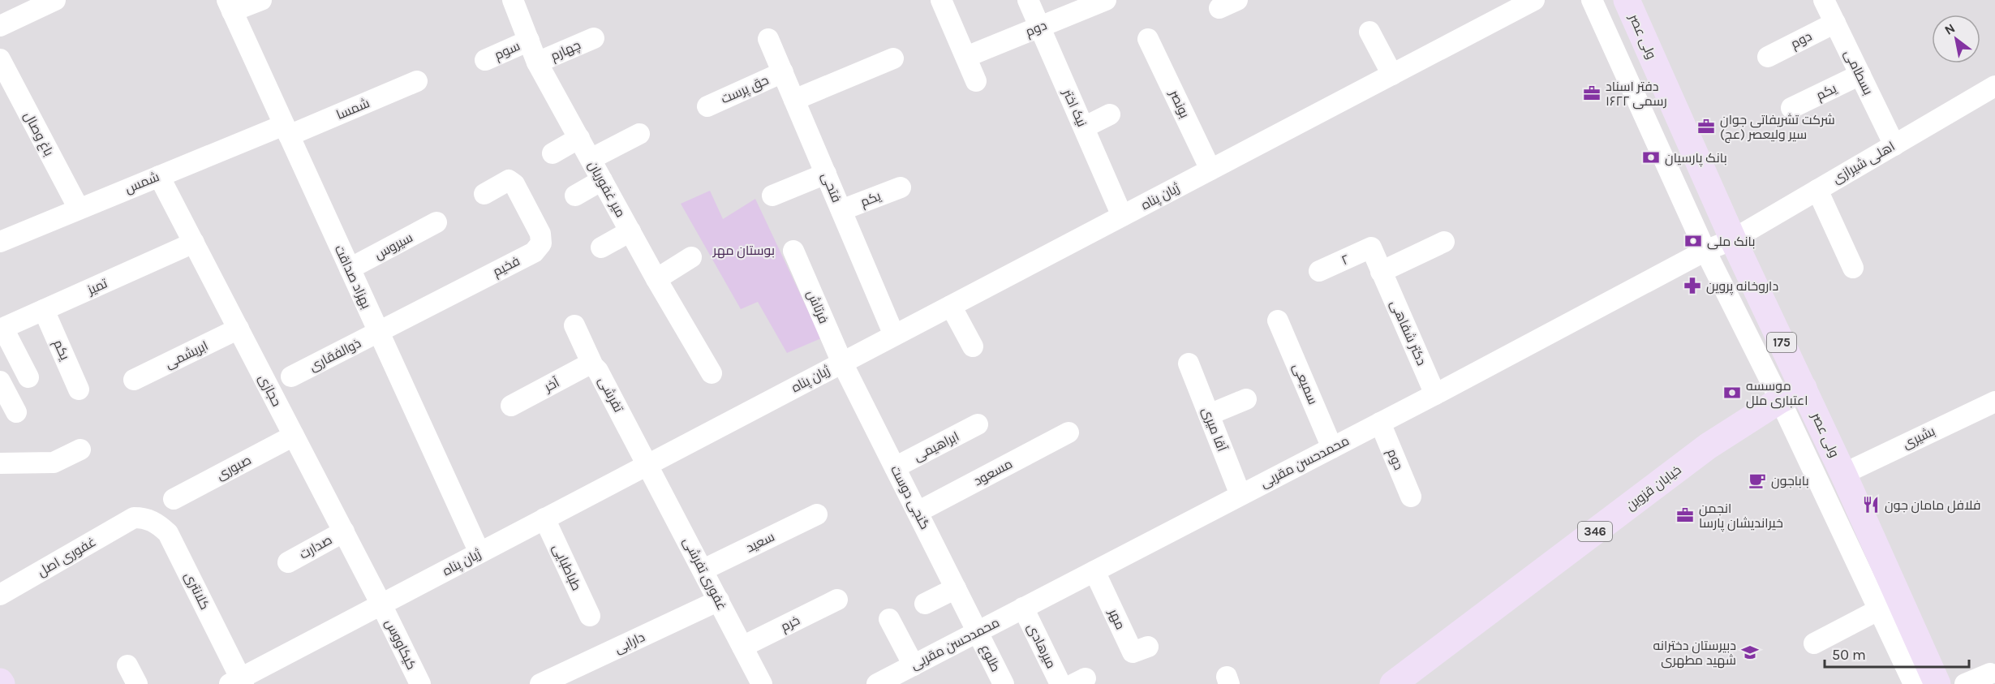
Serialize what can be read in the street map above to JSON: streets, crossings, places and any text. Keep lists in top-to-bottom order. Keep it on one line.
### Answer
{"streets":{"main road":["ولی عصر","175","خیابان قزوین","346"],"street":["دوم","سوم","چهارم","بسطامی","حق پرست","یکم","بونصر","نیک اختر","شمسا","باغ وصال","اهلی شیرازی","شمس","فتحی","میر غفوریان","ژیان پناه","سیروس","۲","فخیم","بهزاد صداقت","تمیز","فرتاش","دکتر شفاهی","ابریشمی","ذوالفقاری","سمیعی","آخر","حجازی","تفرشی","آقا میری","بشیری","ابراهیمی","محمدحسن مقربی","صبوری","مسعود","گنجی دوست","سعید","صدارت","غفوری اصل","طباطبایی","غفوری تفرشی","کلانتری","مهر","خرم","دارابی","کیکاووس","میرهادی","طلوع"]},"crossings":[["دوم","بسطامی"],["دوم","نیک اختر"],["دوم","محمدحسن مقربی"],["ولی عصر","اهلی شیرازی"],["ولی عصر","بشیری"],["ولی عصر","محمدحسن مقربی"],["ولی عصر","خیابان قزوین"],["سوم","میر غفوریان"],["چهارم","میر غفوریان"],["بسطامی","یکم"],["بسطامی","اهلی شیرازی"],["حق پرست","فتحی"],["یکم","فتحی"],["یکم","تمیز"],["بونصر","ژیان پناه"],["نیک اختر","ژیان پناه"],["شمسا","شمس"],["شمسا","بهزاد صداقت"],["باغ وصال","شمس"],["اهلی شیرازی","محمدحسن مقربی"],["شمس","بهزاد صداقت"],["شمس","حجازی"],["فتحی","ژیان پناه"],["ژیان پناه","بهزاد صداقت"],["ژیان پناه","فرتاش"],["ژیان پناه","حجازی"],["ژیان پناه","تفرشی"],["ژیان پناه","گنجی دوست"],["ژیان پناه","طباطبایی"],["ژیان پناه","غفوری تفرشی"],["ژیان پناه","کلانتری"],["ژیان پناه","کیکاووس"],["سیروس","بهزاد صداقت"],["۲","دکتر شفاهی"],["فخیم","بهزاد صداقت"],["فخیم","ذوالفقاری"],["بهزاد صداقت","ذوالفقاری"],["تمیز","حجازی"],["فرتاش","گنجی دوست"],["دکتر شفاهی","محمدحسن مقربی"],["ابریشمی","حجازی"],["سمیعی","محمدحسن مقربی"],["آخر","تفرشی"],["حجازی","صبوری"],["حجازی","صدارت"],["حجازی","کیکاووس"],["تفرشی","غفوری تفرشی"],["آقا میری","محمدحسن مقربی"],["ابراهیمی","گنجی دوست"],["محمدحسن مقربی","گنجی دوست"],["محمدحسن مقربی","مهر"],["محمدحسن مقربی","میرهادی"],["محمدحسن مقربی","طلوع"],["مسعود","گنجی دوست"],["گنجی دوست","طلوع"],["سعید","غفوری تفرشی"],["غفوری اصل","کلانتری"],["غفوری تفرشی","خرم"],["غفوری تفرشی","دارابی"]],"parks":["بوستان مهر"],"places":{"office":["دفتر اسناد رسمی ۱۶۲۲","شرکت تشریفاتی جوان سیر ولیعصر (عج)","انجمن خیراندیشان پارسا"],"bank":["بانک پارسیان","بانک ملی","موسسه اعتباری ملل"],"pharmacy":["داروخانه پروین"],"cafe":["باباجون"],"restaurant":["فلافل مامان جون"],"school or university":["دبیرستان دخترانه شهید مطهری"]},"scale_bar":"50 m","north":"top left"}
